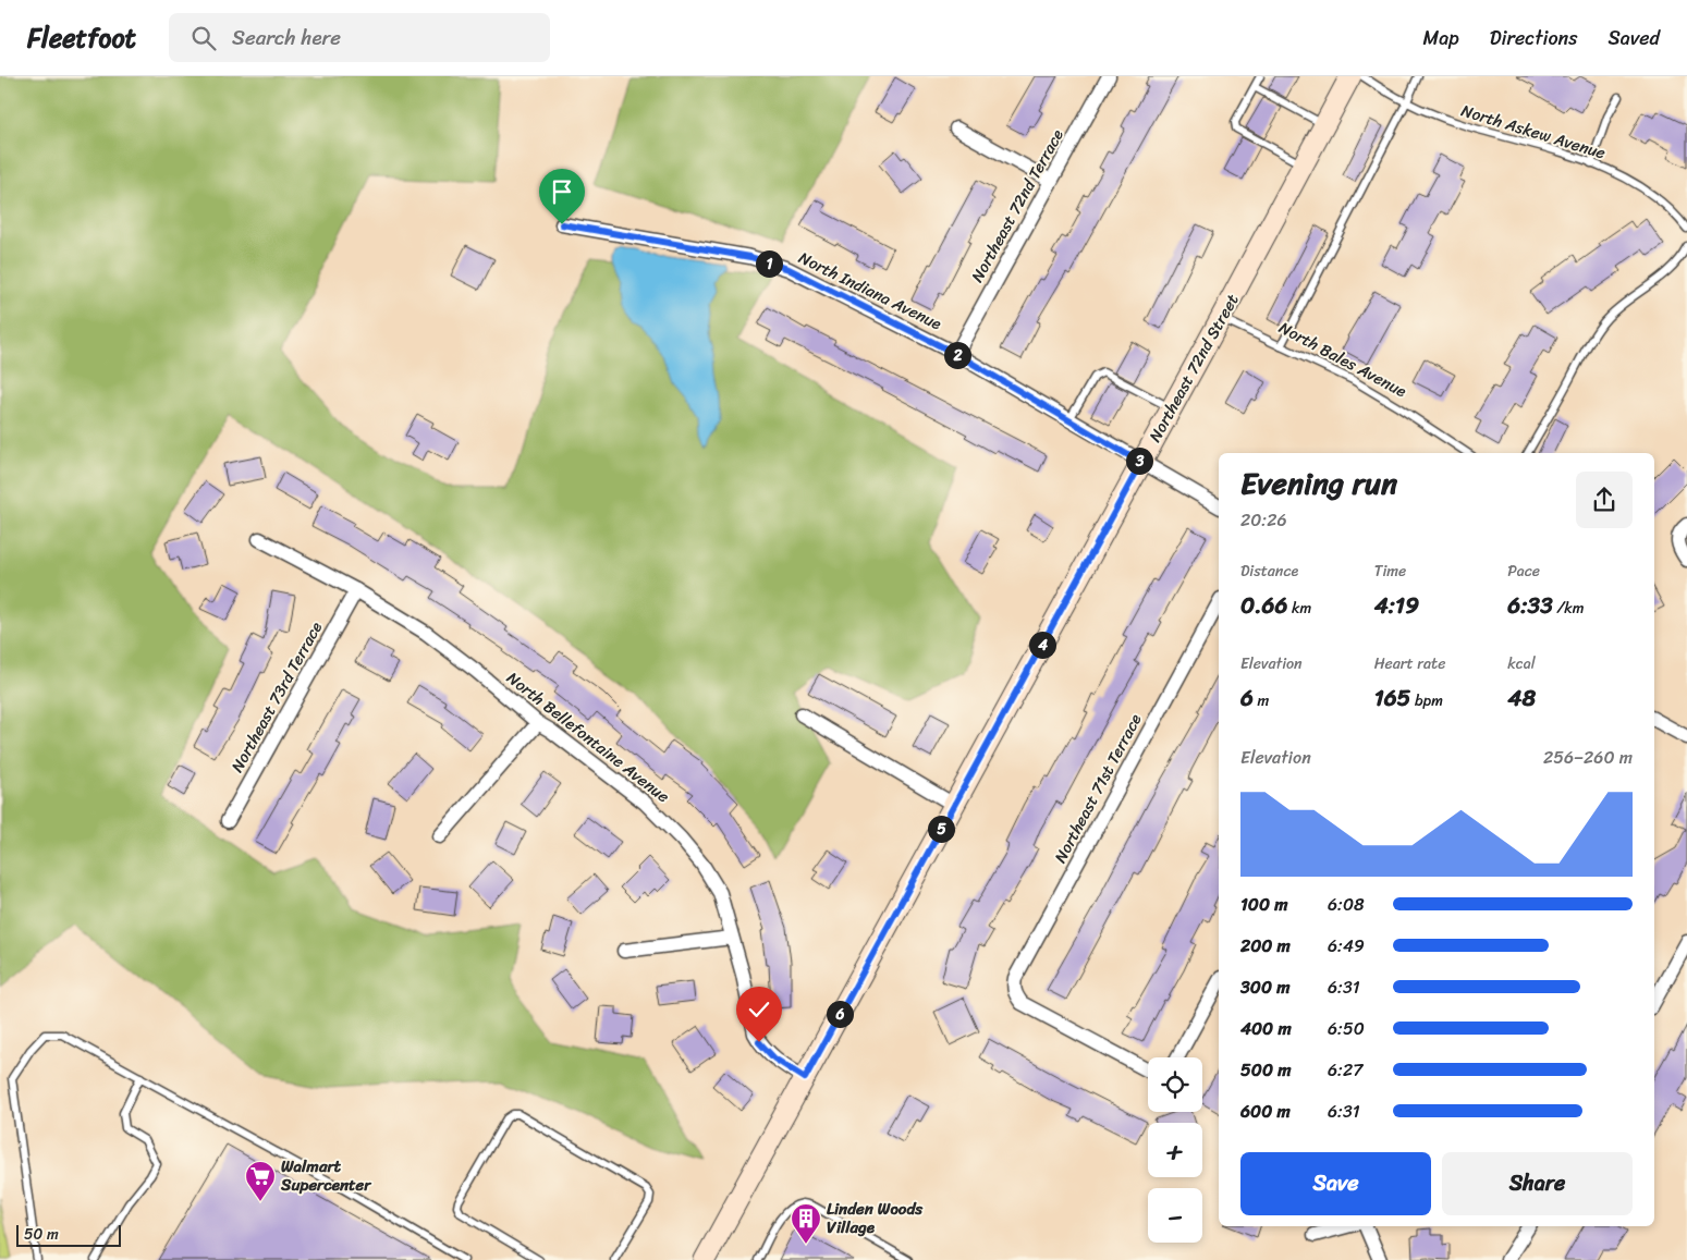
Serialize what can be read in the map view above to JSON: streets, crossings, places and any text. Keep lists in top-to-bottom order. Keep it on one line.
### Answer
{"streets":{"main road":["Northeast 72nd Street"],"street":["Northeast 72nd Terrace","North Indiana Avenue","Northeast 73rd Terrace","North Bellefontaine Avenue","Northeast 71st Terrace"],"lane":["North Askew Avenue","North Bales Avenue"]},"crossings":[["Northeast 72nd Terrace","North Indiana Avenue"],["North Indiana Avenue","Northeast 72nd Street"],["North Bales Avenue","Northeast 72nd Street"],["Northeast 72nd Street","North Bellefontaine Avenue"],["Northeast 73rd Terrace","North Bellefontaine Avenue"]],"places":{"supermarket":["Walmart Supercenter"],"building":["Linden Woods Village"]},"scale_bar":"50 m","page":{"header":"Fleetfoot","search":"Search here","nav":["Map","Directions","Saved"],"pins":["1","2","3","4","5","6"],"heading":["Evening run","20:26"],"stats":[["Distance","0.66 km"],["Time","4:19"],["Pace","6:33 /km"],["Elevation","6 m"],["Heart rate","165 bpm"],["kcal","48"]],"chart":["Elevation","256–260 m"],"list":[{"name":"100 m","note":"6:08"},{"name":"200 m","note":"6:49"},{"name":"300 m","note":"6:31"},{"name":"400 m","note":"6:50"},{"name":"500 m","note":"6:27"},{"name":"600 m","note":"6:31"}],"map_buttons":["+","−"],"buttons":["Save","Share"],"scale":"50 m"}}
